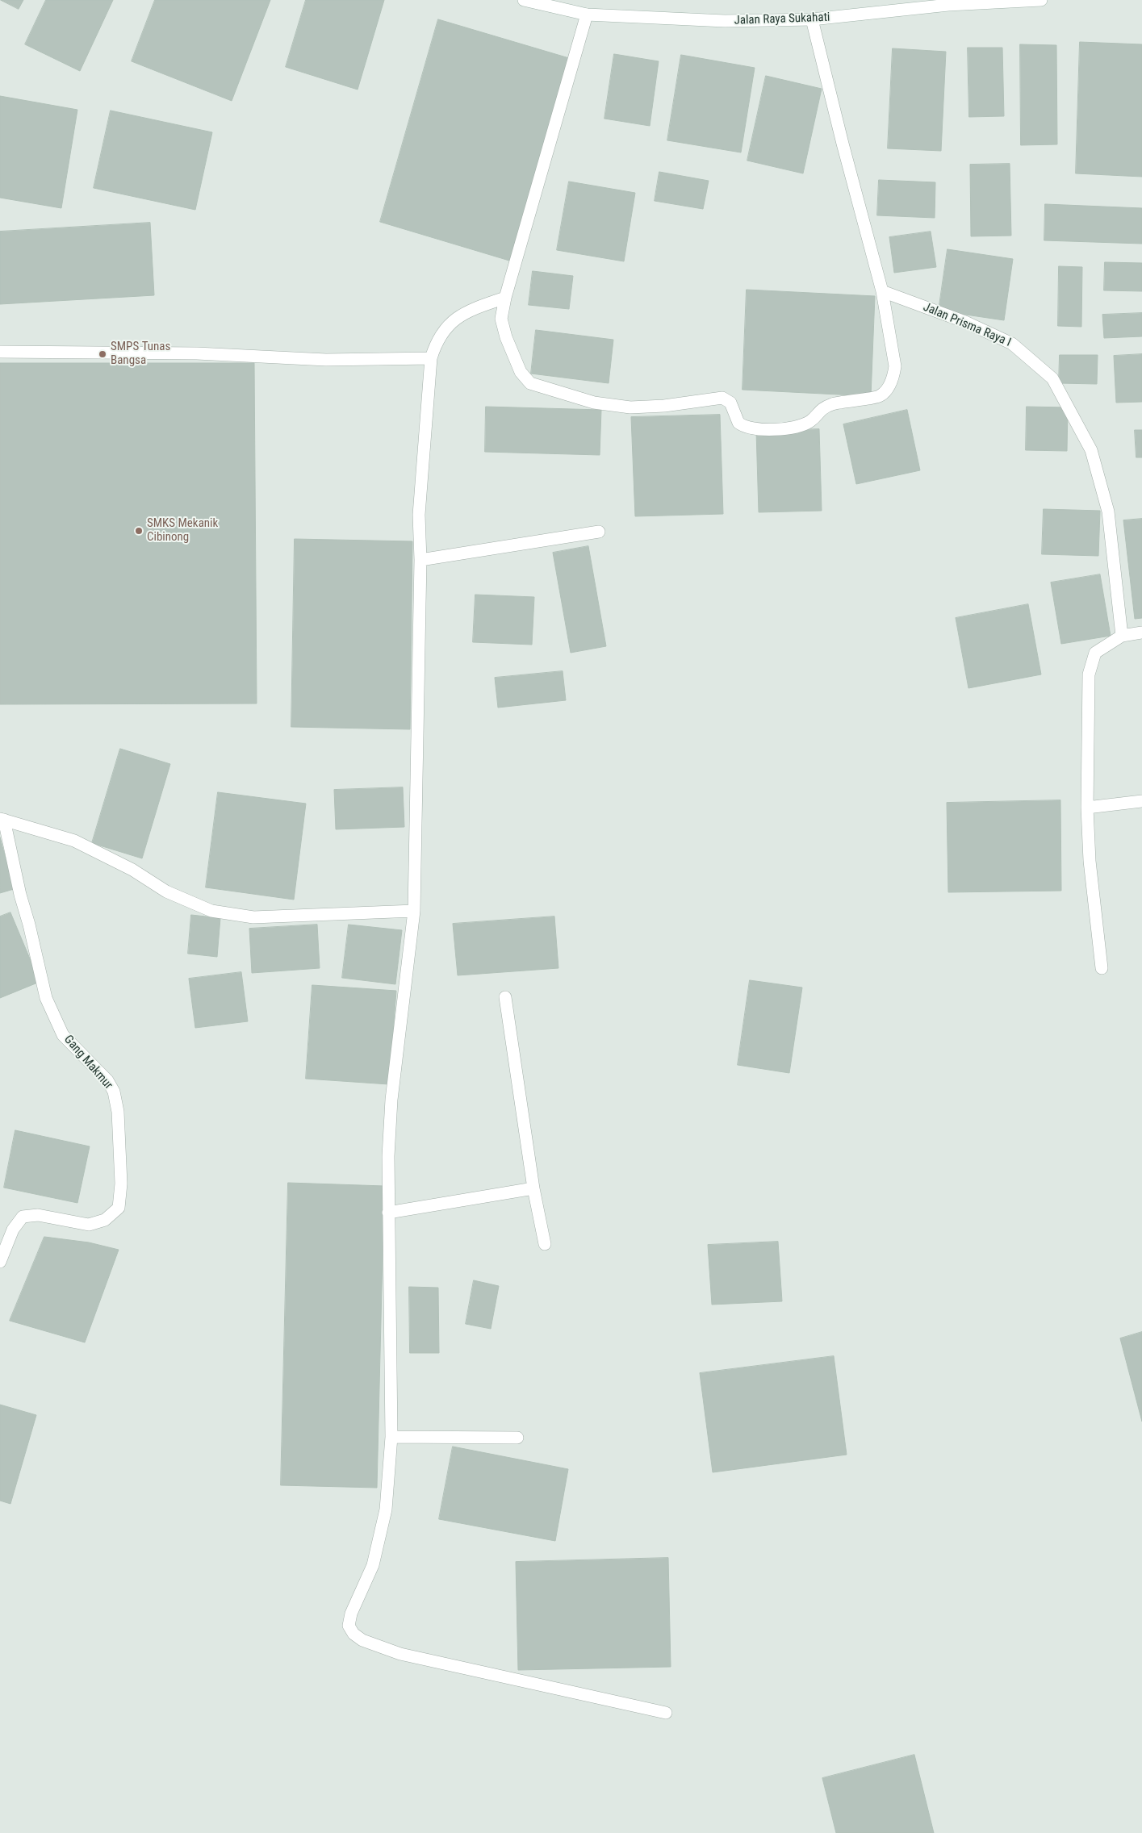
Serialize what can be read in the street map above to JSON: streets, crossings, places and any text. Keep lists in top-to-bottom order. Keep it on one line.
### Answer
{"streets":{"street":["Jalan Raya Sukahati","Jalan Prisma Raya I","Gang Makmur"]},"places":["SMPS Tunas Bangsa","SMKS Mekanik Cibinong"]}
